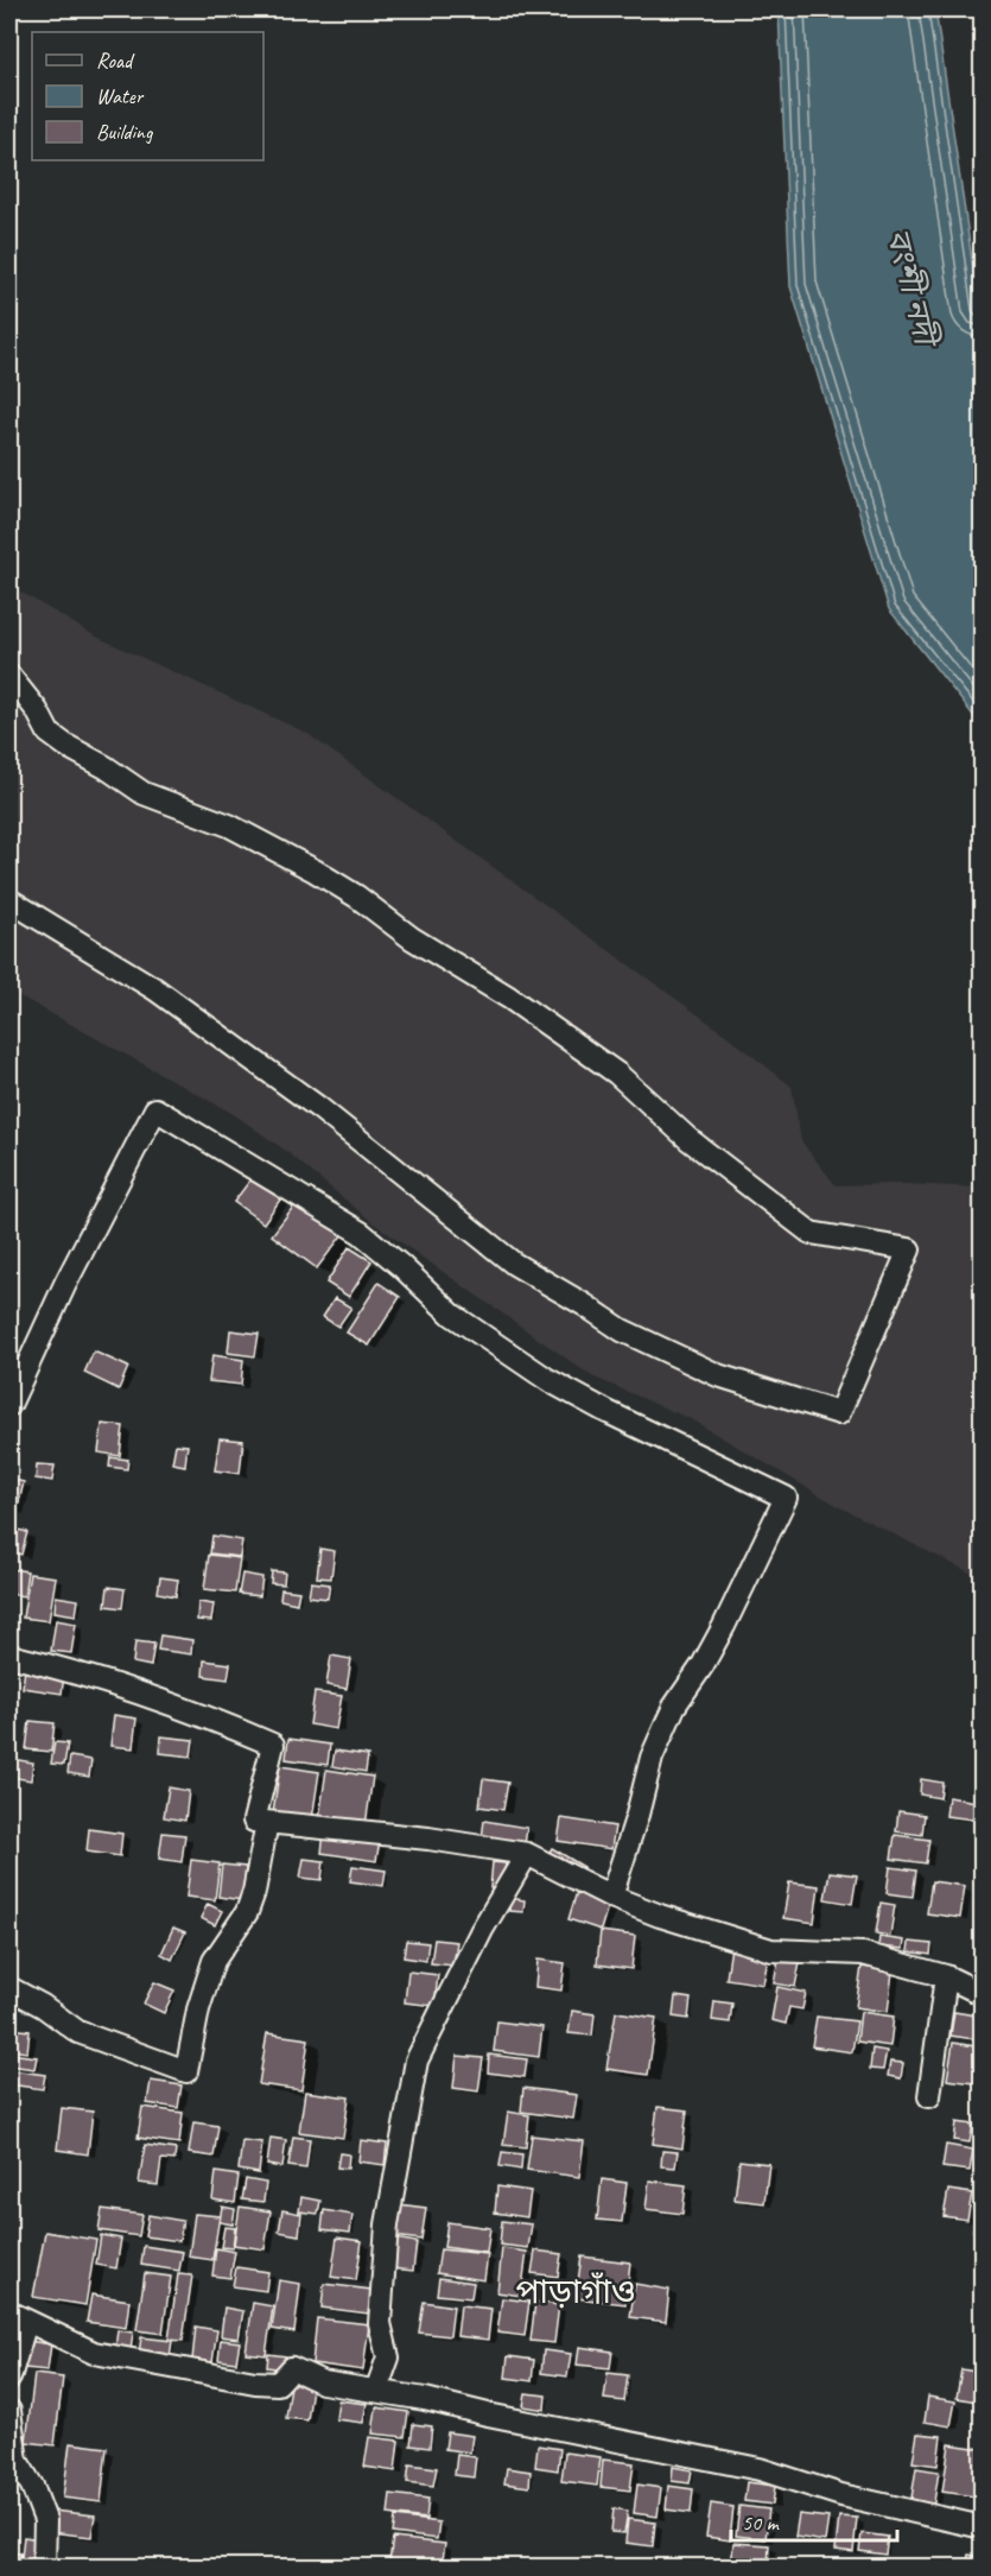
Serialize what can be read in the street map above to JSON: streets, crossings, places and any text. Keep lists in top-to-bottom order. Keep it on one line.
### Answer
{"districts":["পাড়াগাঁও"],"water":["বংশী নদী"],"legend":["Road","Water","Building"],"scale_bar":"50 m"}
